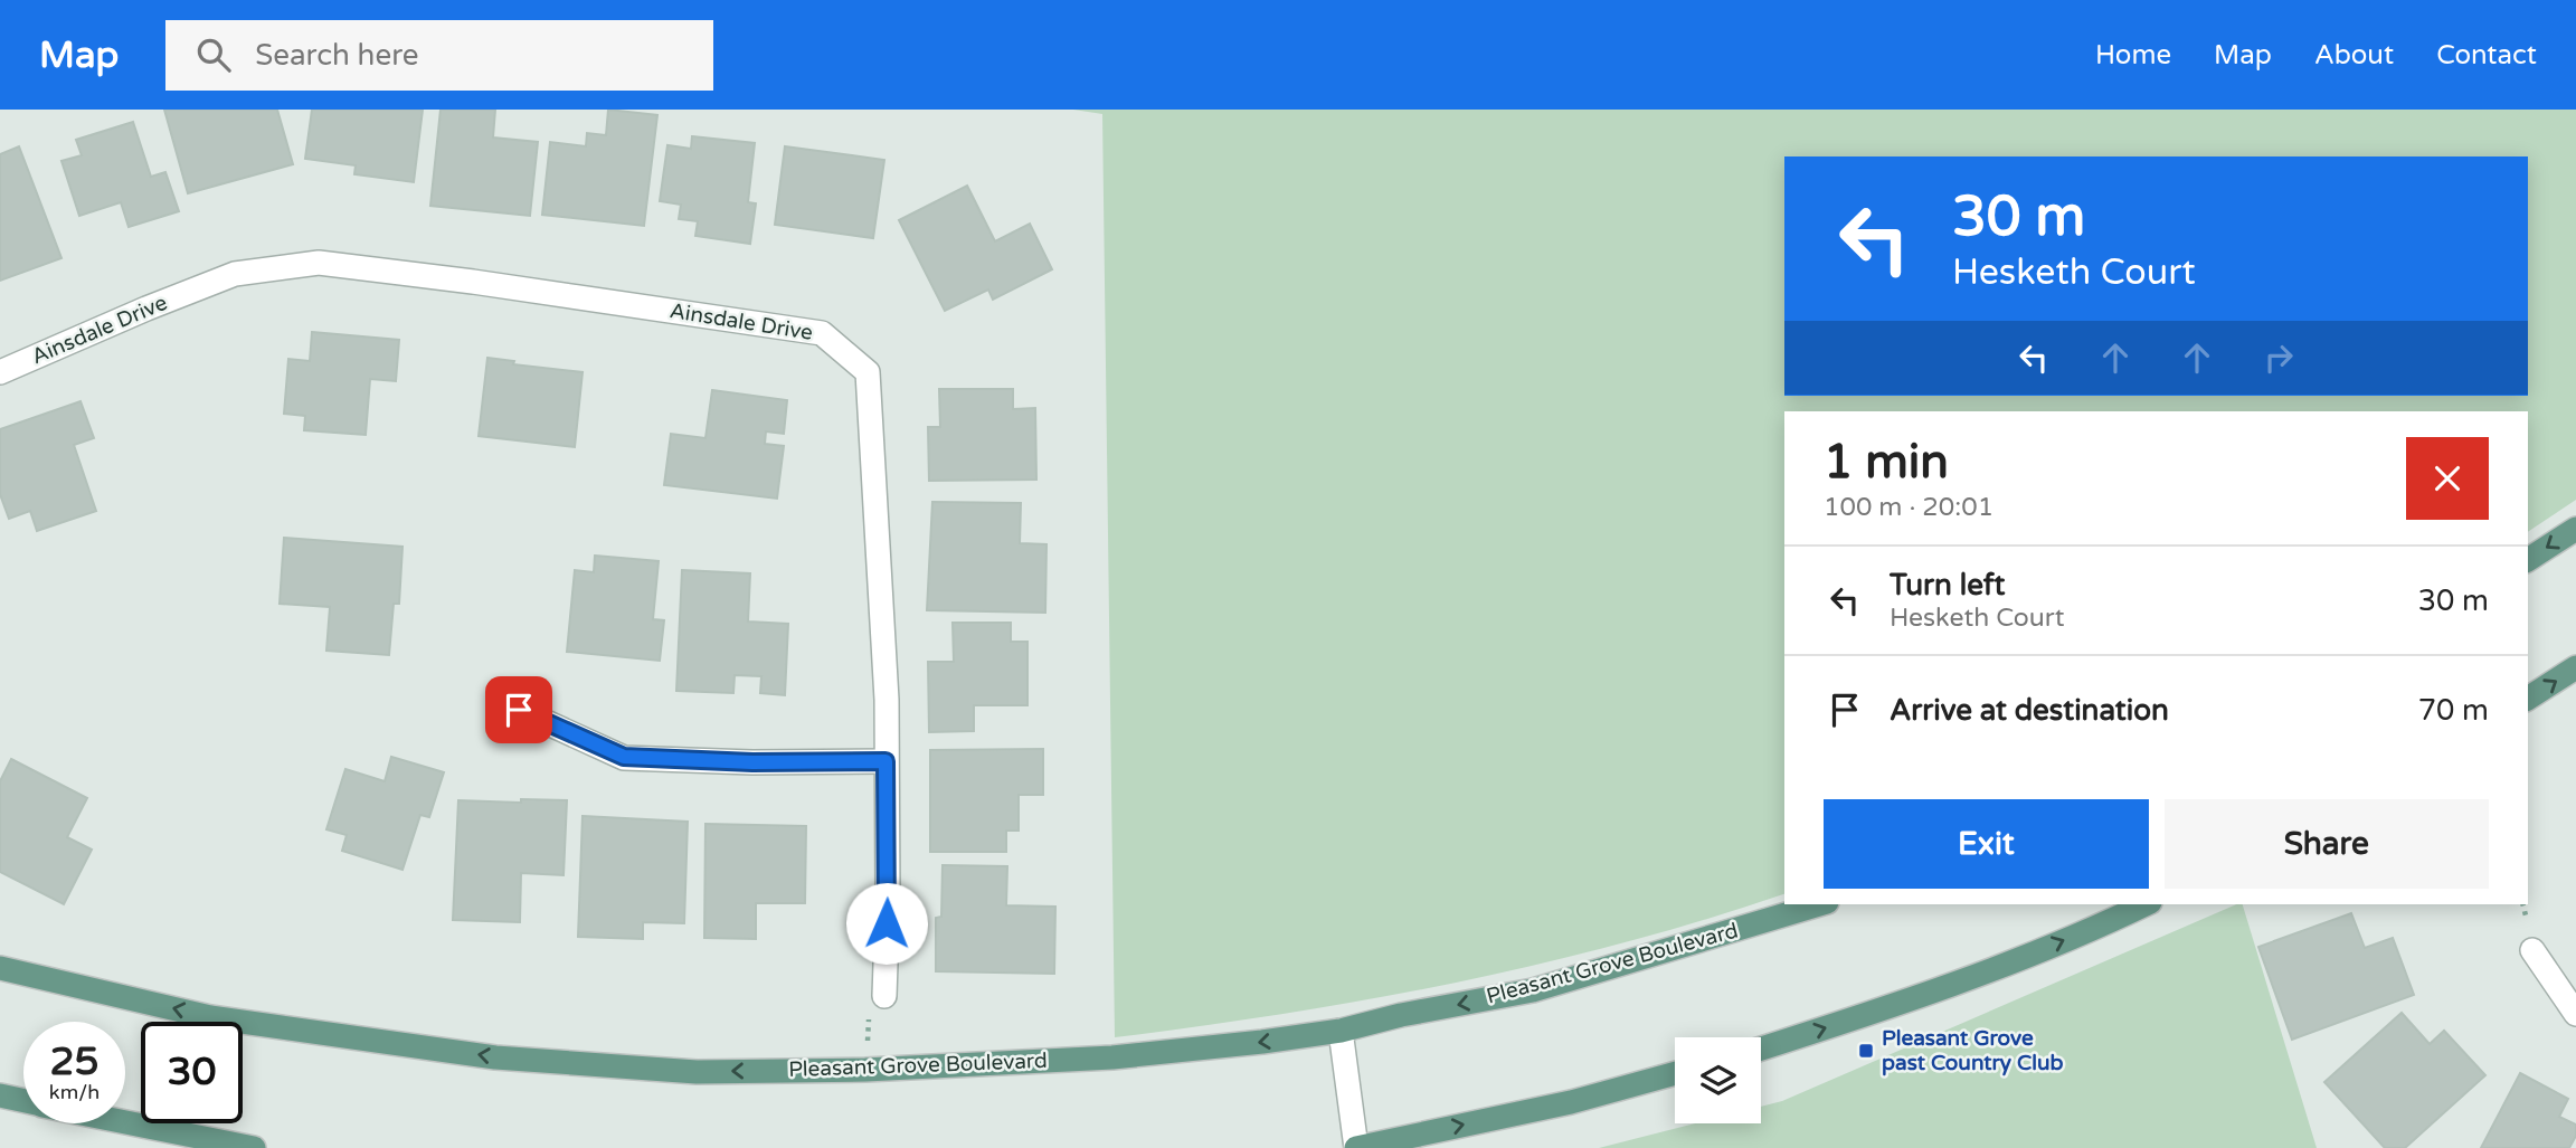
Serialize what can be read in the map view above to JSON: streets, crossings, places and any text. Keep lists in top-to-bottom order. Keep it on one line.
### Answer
{"streets":{"main road":["Pleasant Grove Boulevard"],"street":["Ainsdale Drive"]},"places":{"transit":["Pleasant Grove past Country Club"]},"page":{"header":"Map","search":"Search here","nav":["Home","Map","About","Contact"],"turn":["30 m","Hesketh Court"],"heading":["1 min","100 m · 20:01"],"list":[{"name":"Turn left","note":"Hesketh Court","value":"30 m"},{"name":"Arrive at destination","value":"70 m"}],"buttons":["Exit","Share"],"speed":"25 km/h","limit":"30"}}
